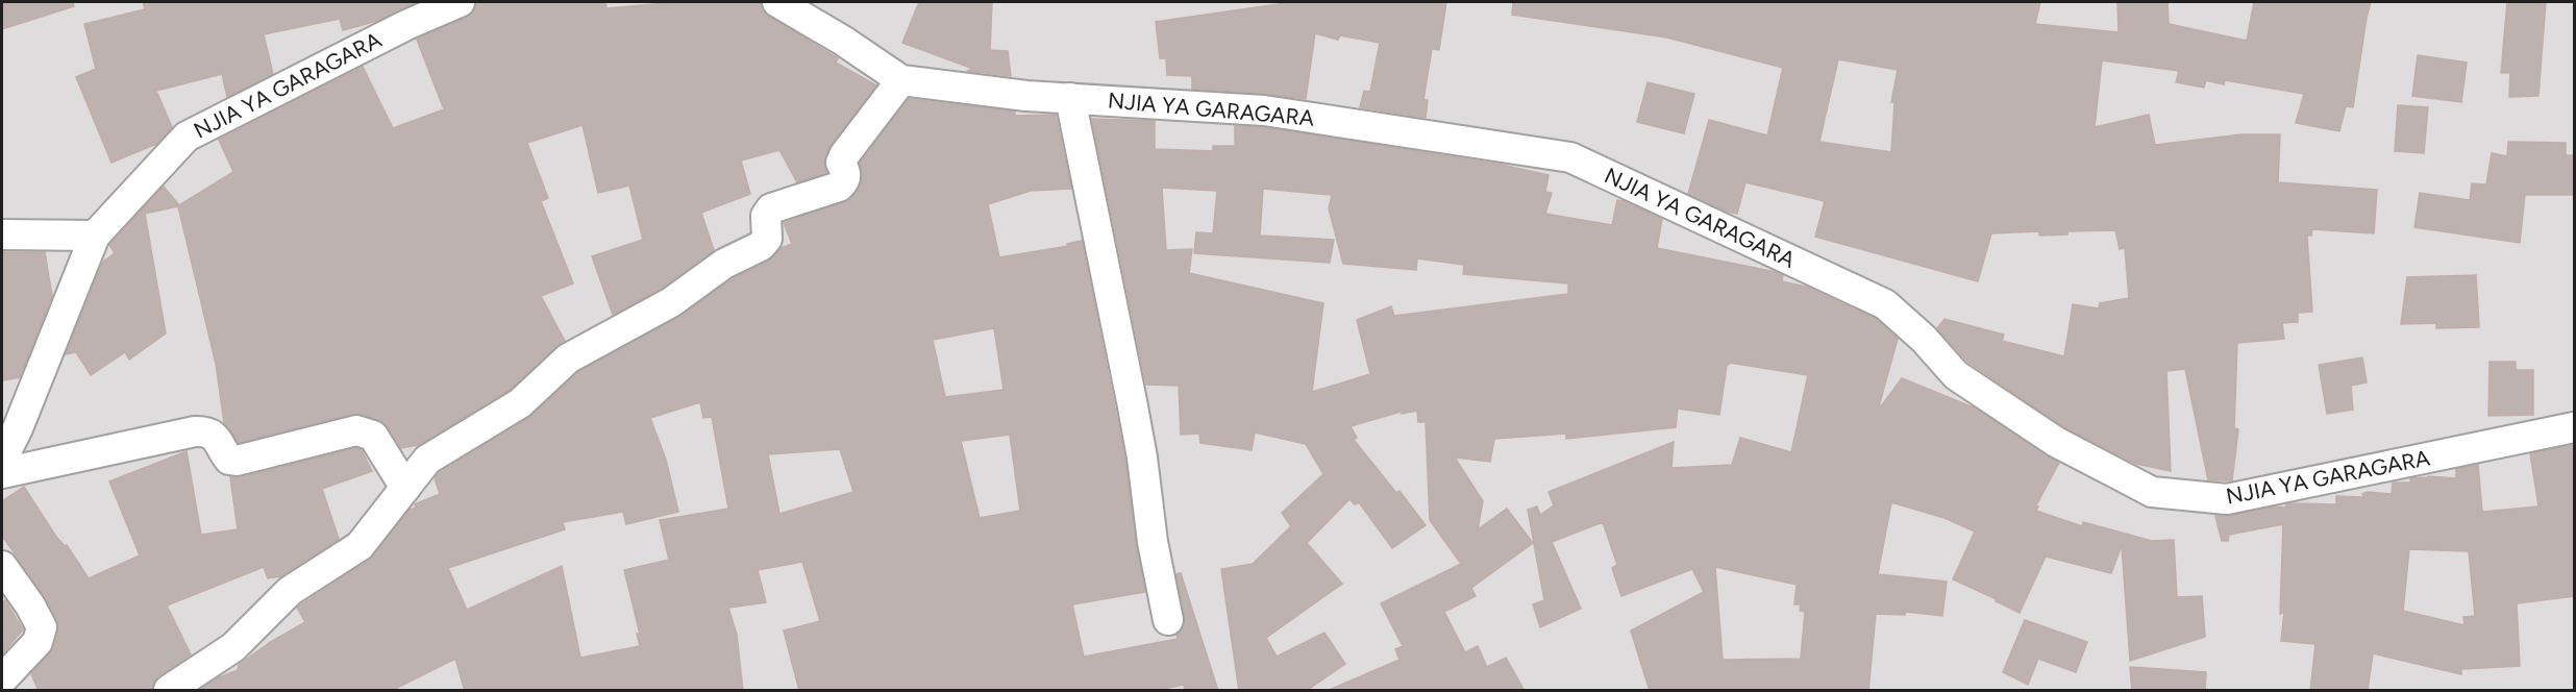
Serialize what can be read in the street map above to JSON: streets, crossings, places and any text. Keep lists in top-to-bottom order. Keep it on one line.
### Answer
{"streets":{"street":["NJIA YA GARAGARA"]}}
